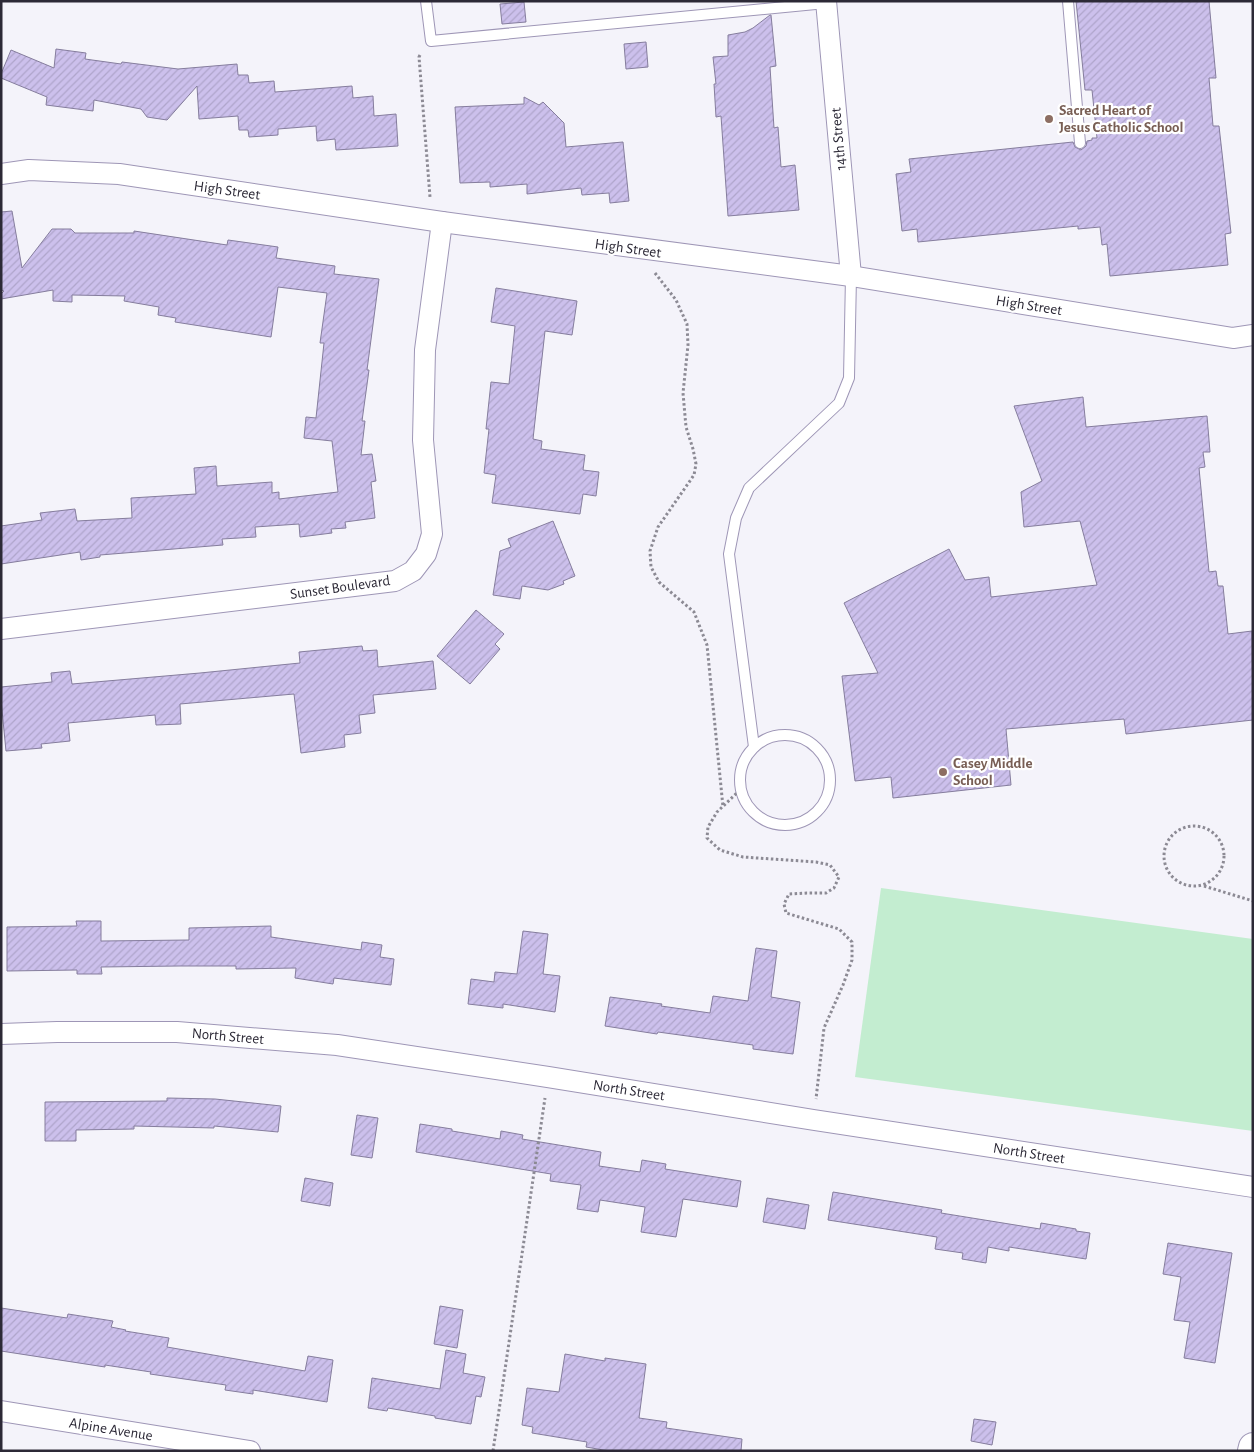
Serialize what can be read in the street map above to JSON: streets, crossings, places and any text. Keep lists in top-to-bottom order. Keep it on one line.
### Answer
{"streets":{"street":["14th Street","High Street","Sunset Boulevard","North Street","Alpine Avenue"]},"crossings":[["14th Street","High Street"],["High Street","Sunset Boulevard"]],"places":["Sacred Heart of Jesus Catholic School","Casey Middle School"]}
